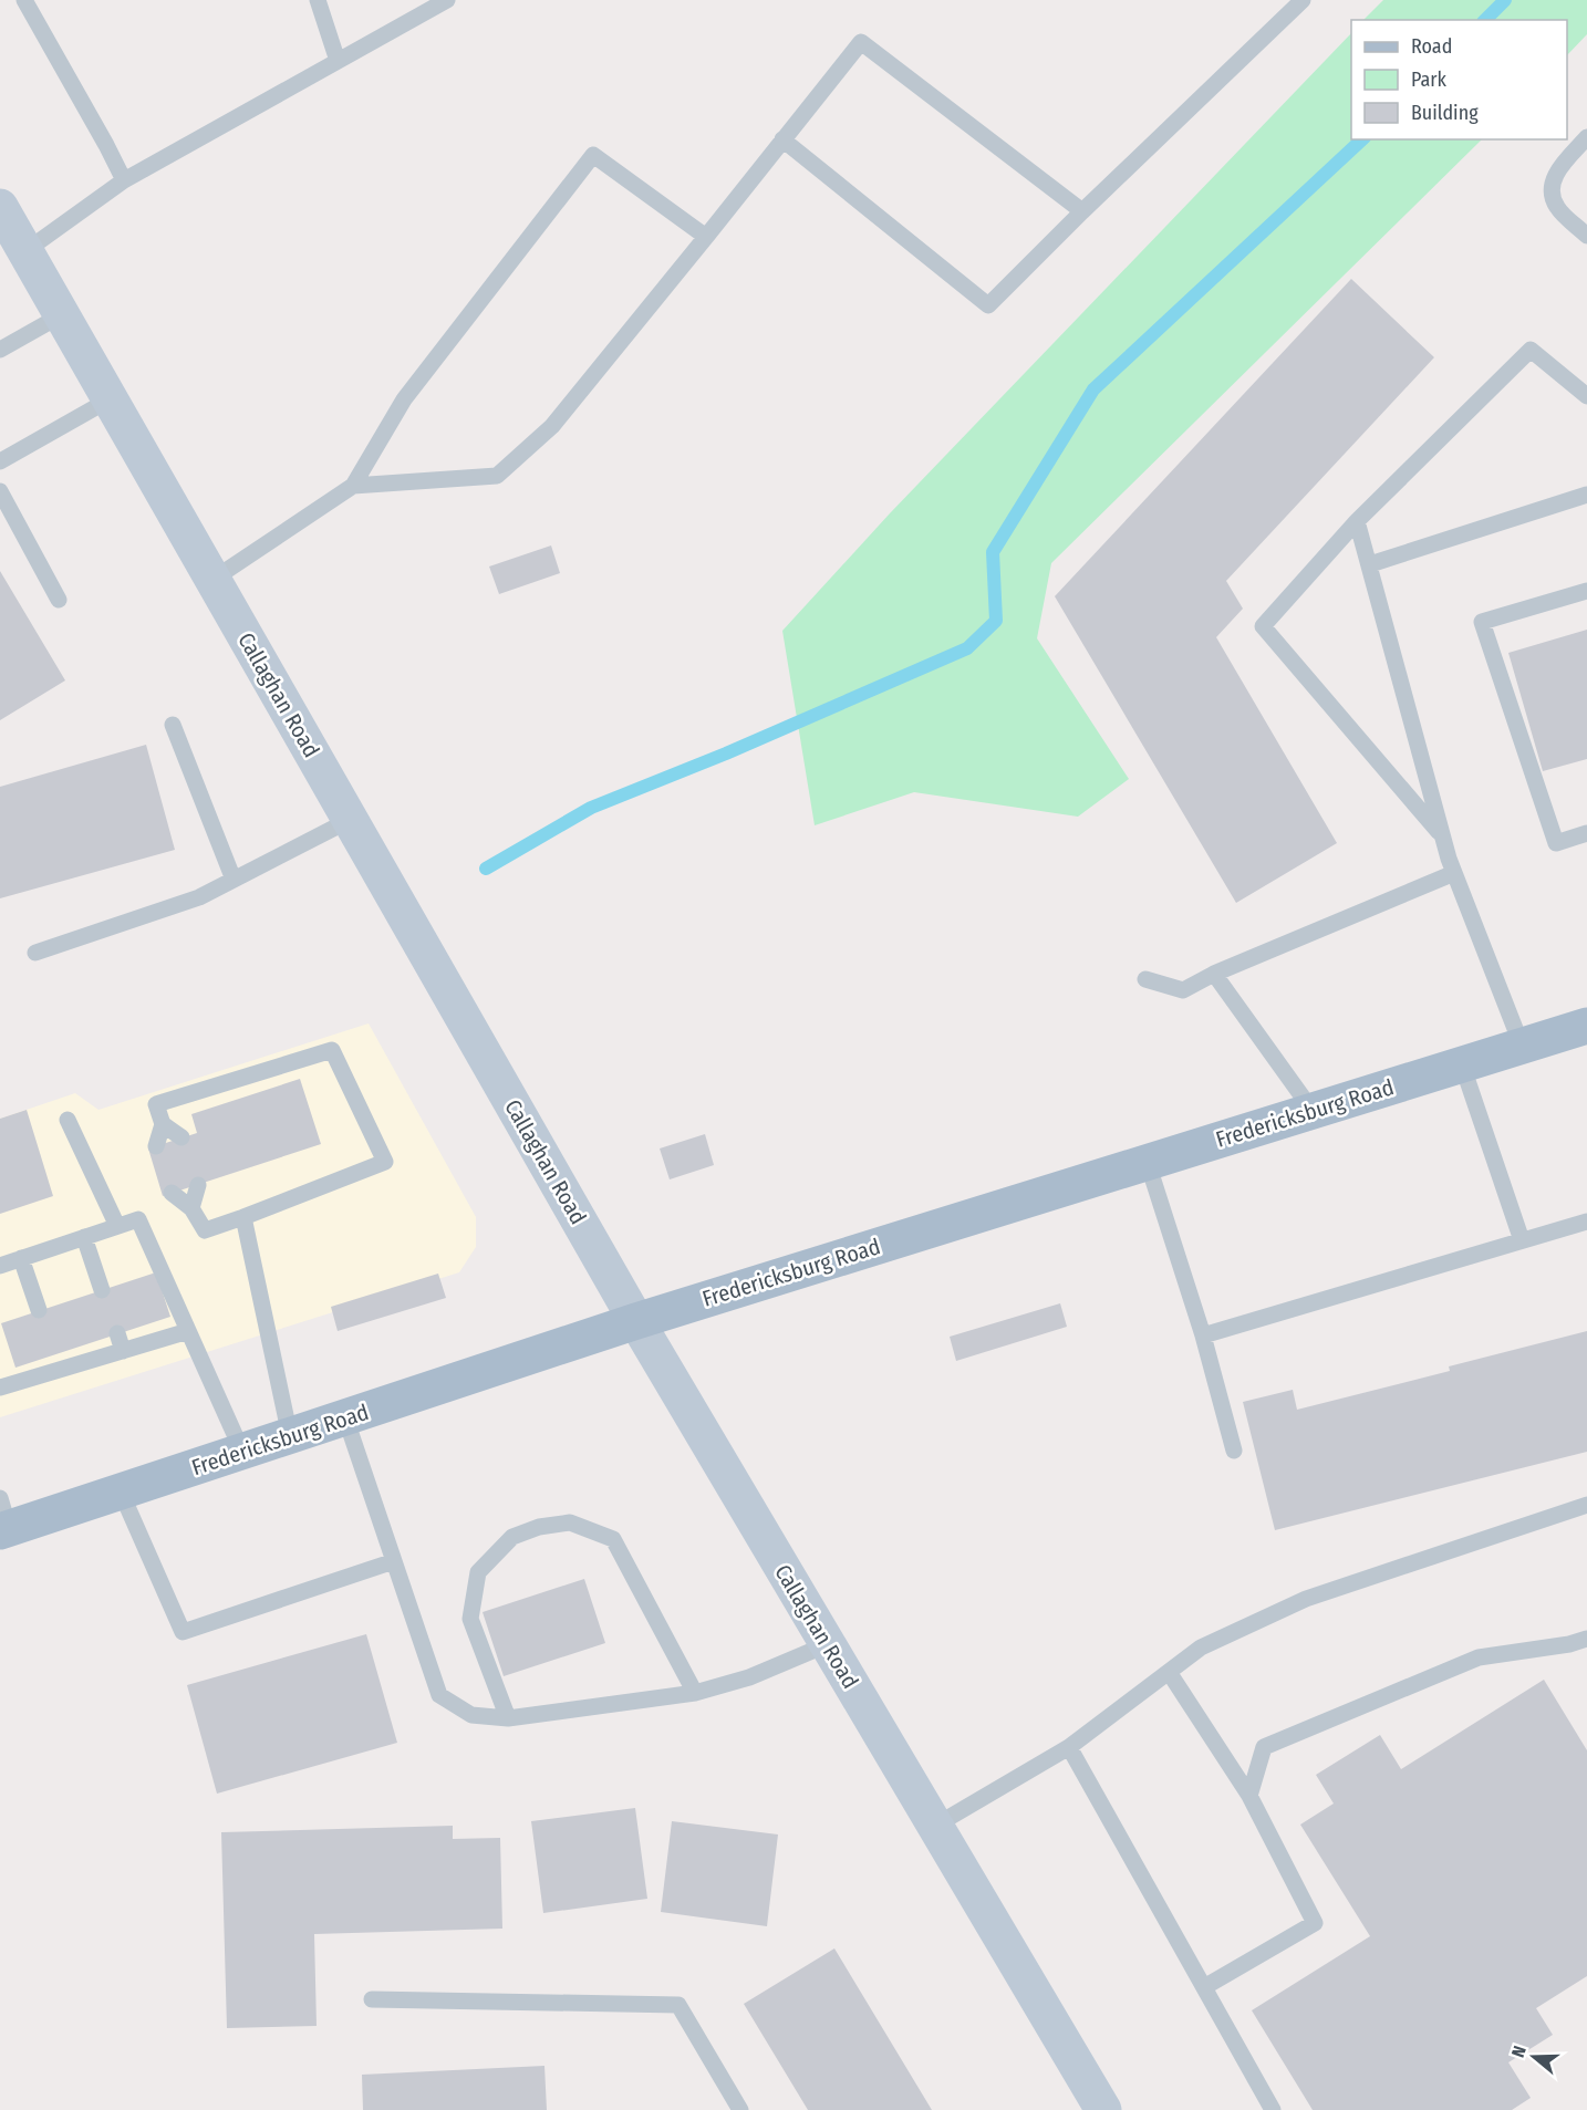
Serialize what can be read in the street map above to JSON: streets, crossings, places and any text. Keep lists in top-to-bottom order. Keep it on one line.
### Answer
{"streets":{"main road":["Callaghan Road","Fredericksburg Road"]},"crossings":[["Callaghan Road","Fredericksburg Road"]],"legend":["Road","Park","Building"],"north":"left"}
